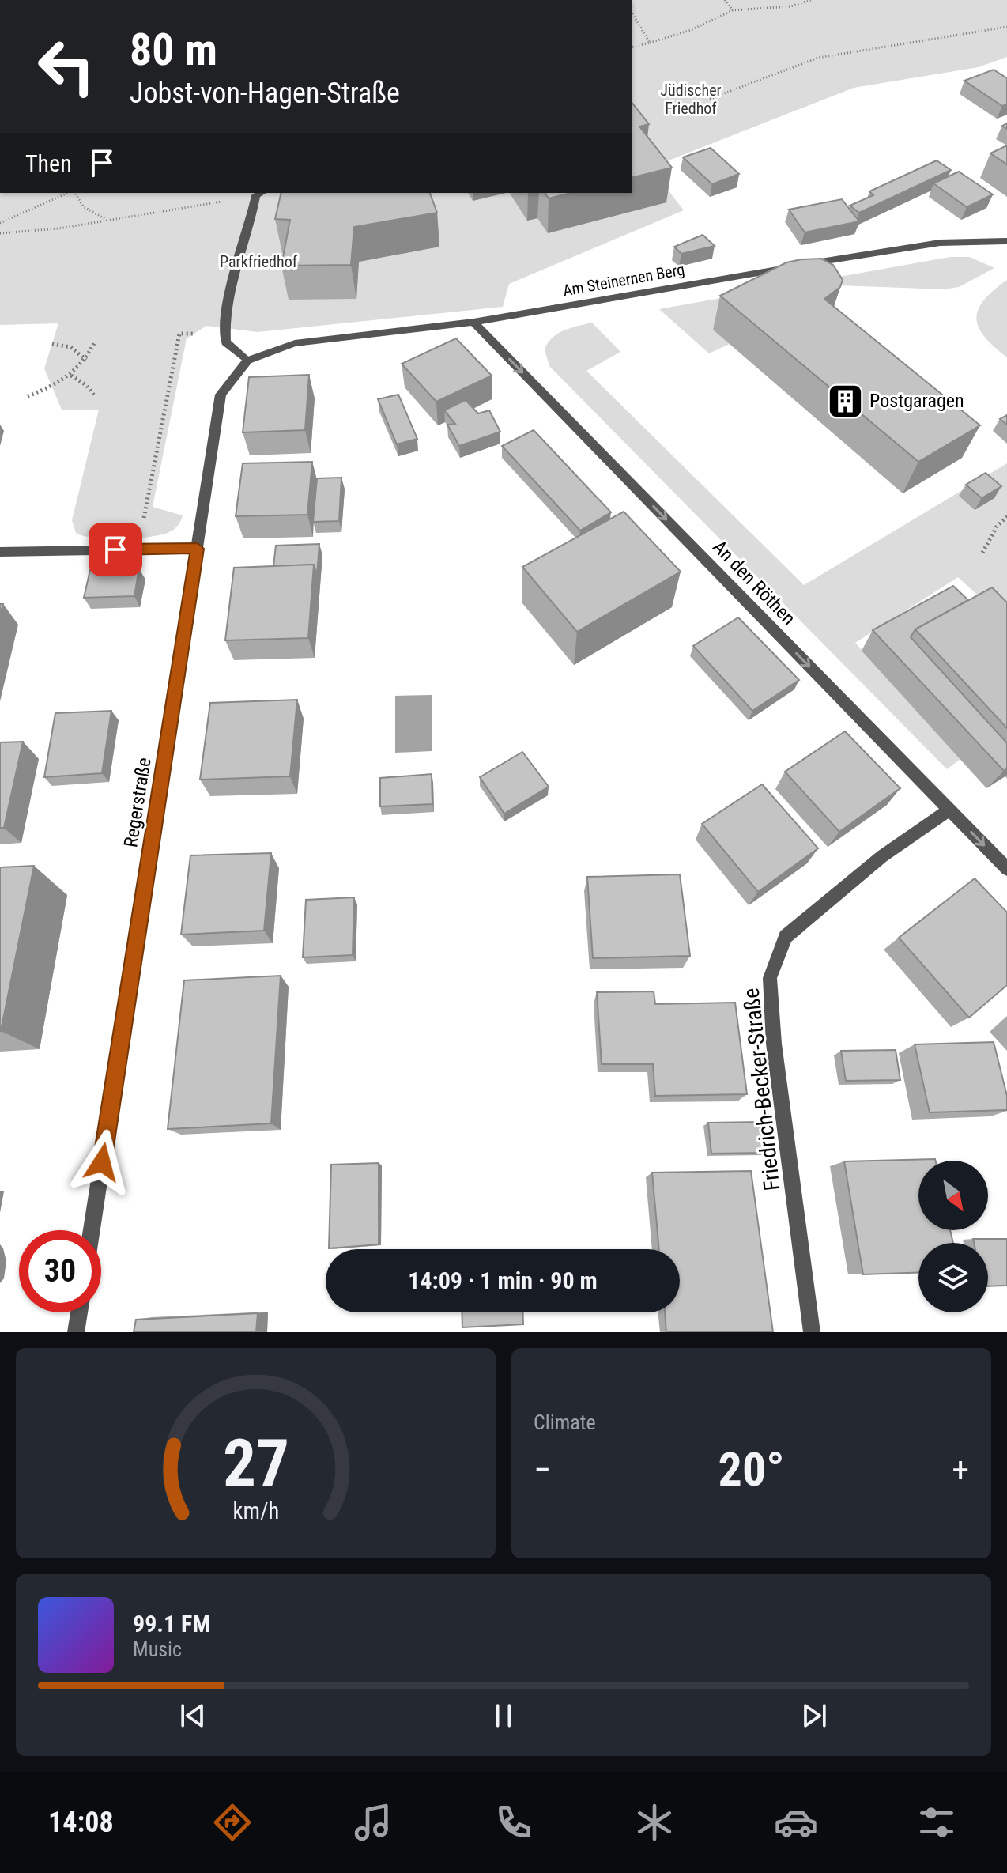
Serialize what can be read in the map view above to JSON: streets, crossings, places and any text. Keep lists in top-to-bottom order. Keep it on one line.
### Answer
{"streets":{"street":["Am Steinernen Berg","An den Röthen","Regerstraße","Friedrich-Becker-Straße"]},"crossings":[["Am Steinernen Berg","An den Röthen"],["Am Steinernen Berg","Regerstraße"],["An den Röthen","Friedrich-Becker-Straße"]],"one_way":["An den Röthen"],"parks":["Jüdischer Friedhof","Parkfriedhof"],"places":{"building":["Postgaragen"]},"north":"bottom right","page":{"turn":["80 m","Jobst-von-Hagen-Straße"],"then":"Then","limit":"30","trip":"14:09 · 1 min · 90 m","tile":"Climate","heat":["−","20°","+"],"song":["99.1 FM","Music"],"tabs":"14:08","gauge":["27","km/h"]}}
